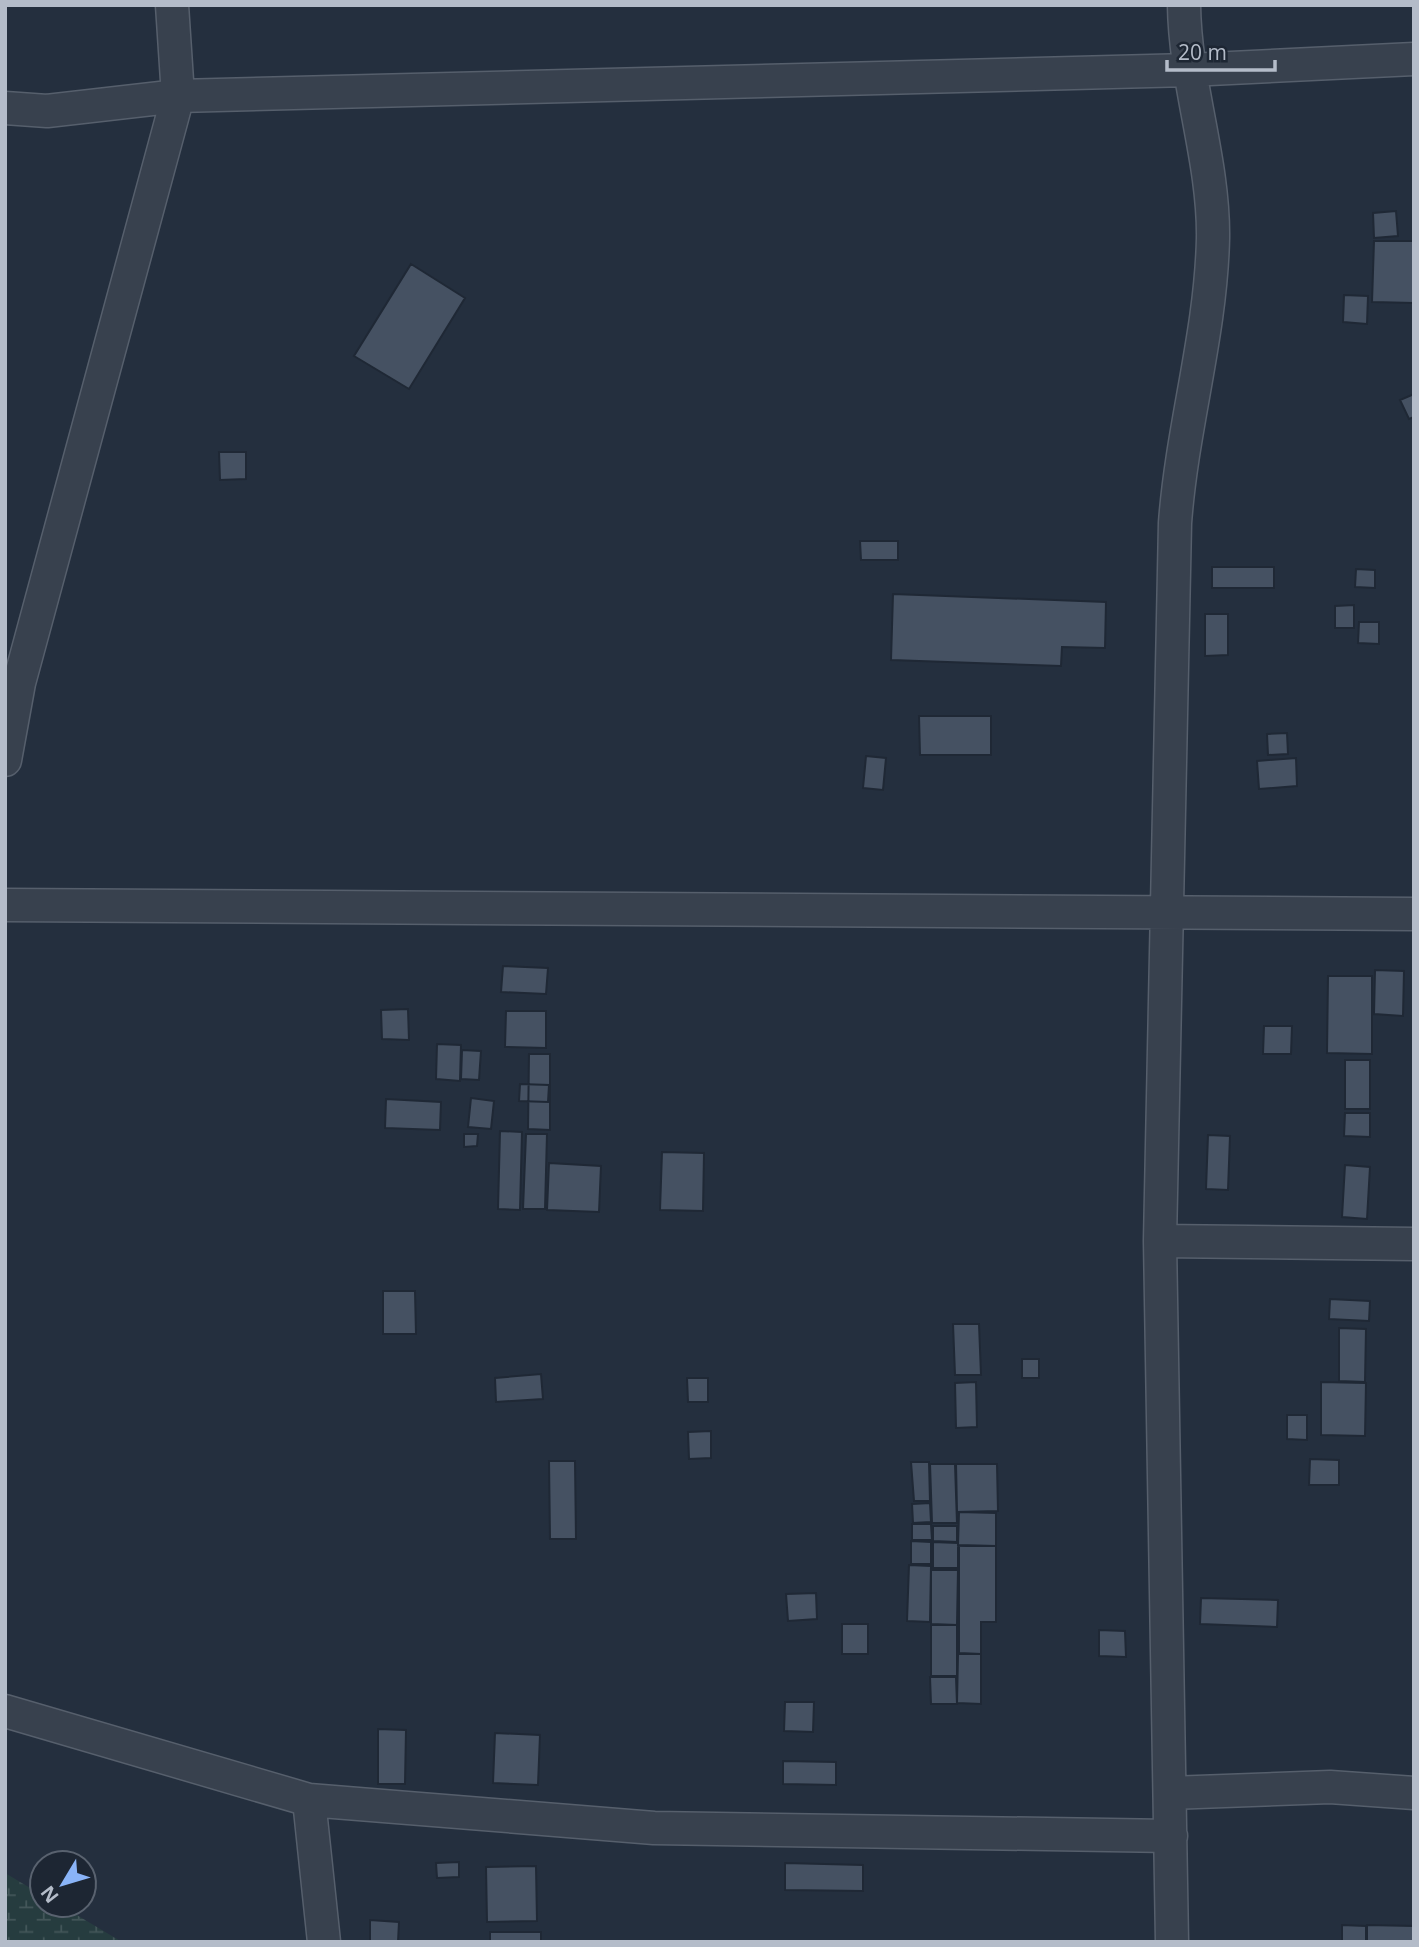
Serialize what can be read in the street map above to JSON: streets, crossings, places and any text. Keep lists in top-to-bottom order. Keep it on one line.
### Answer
{"scale_bar":"20 m","north":"bottom left"}
